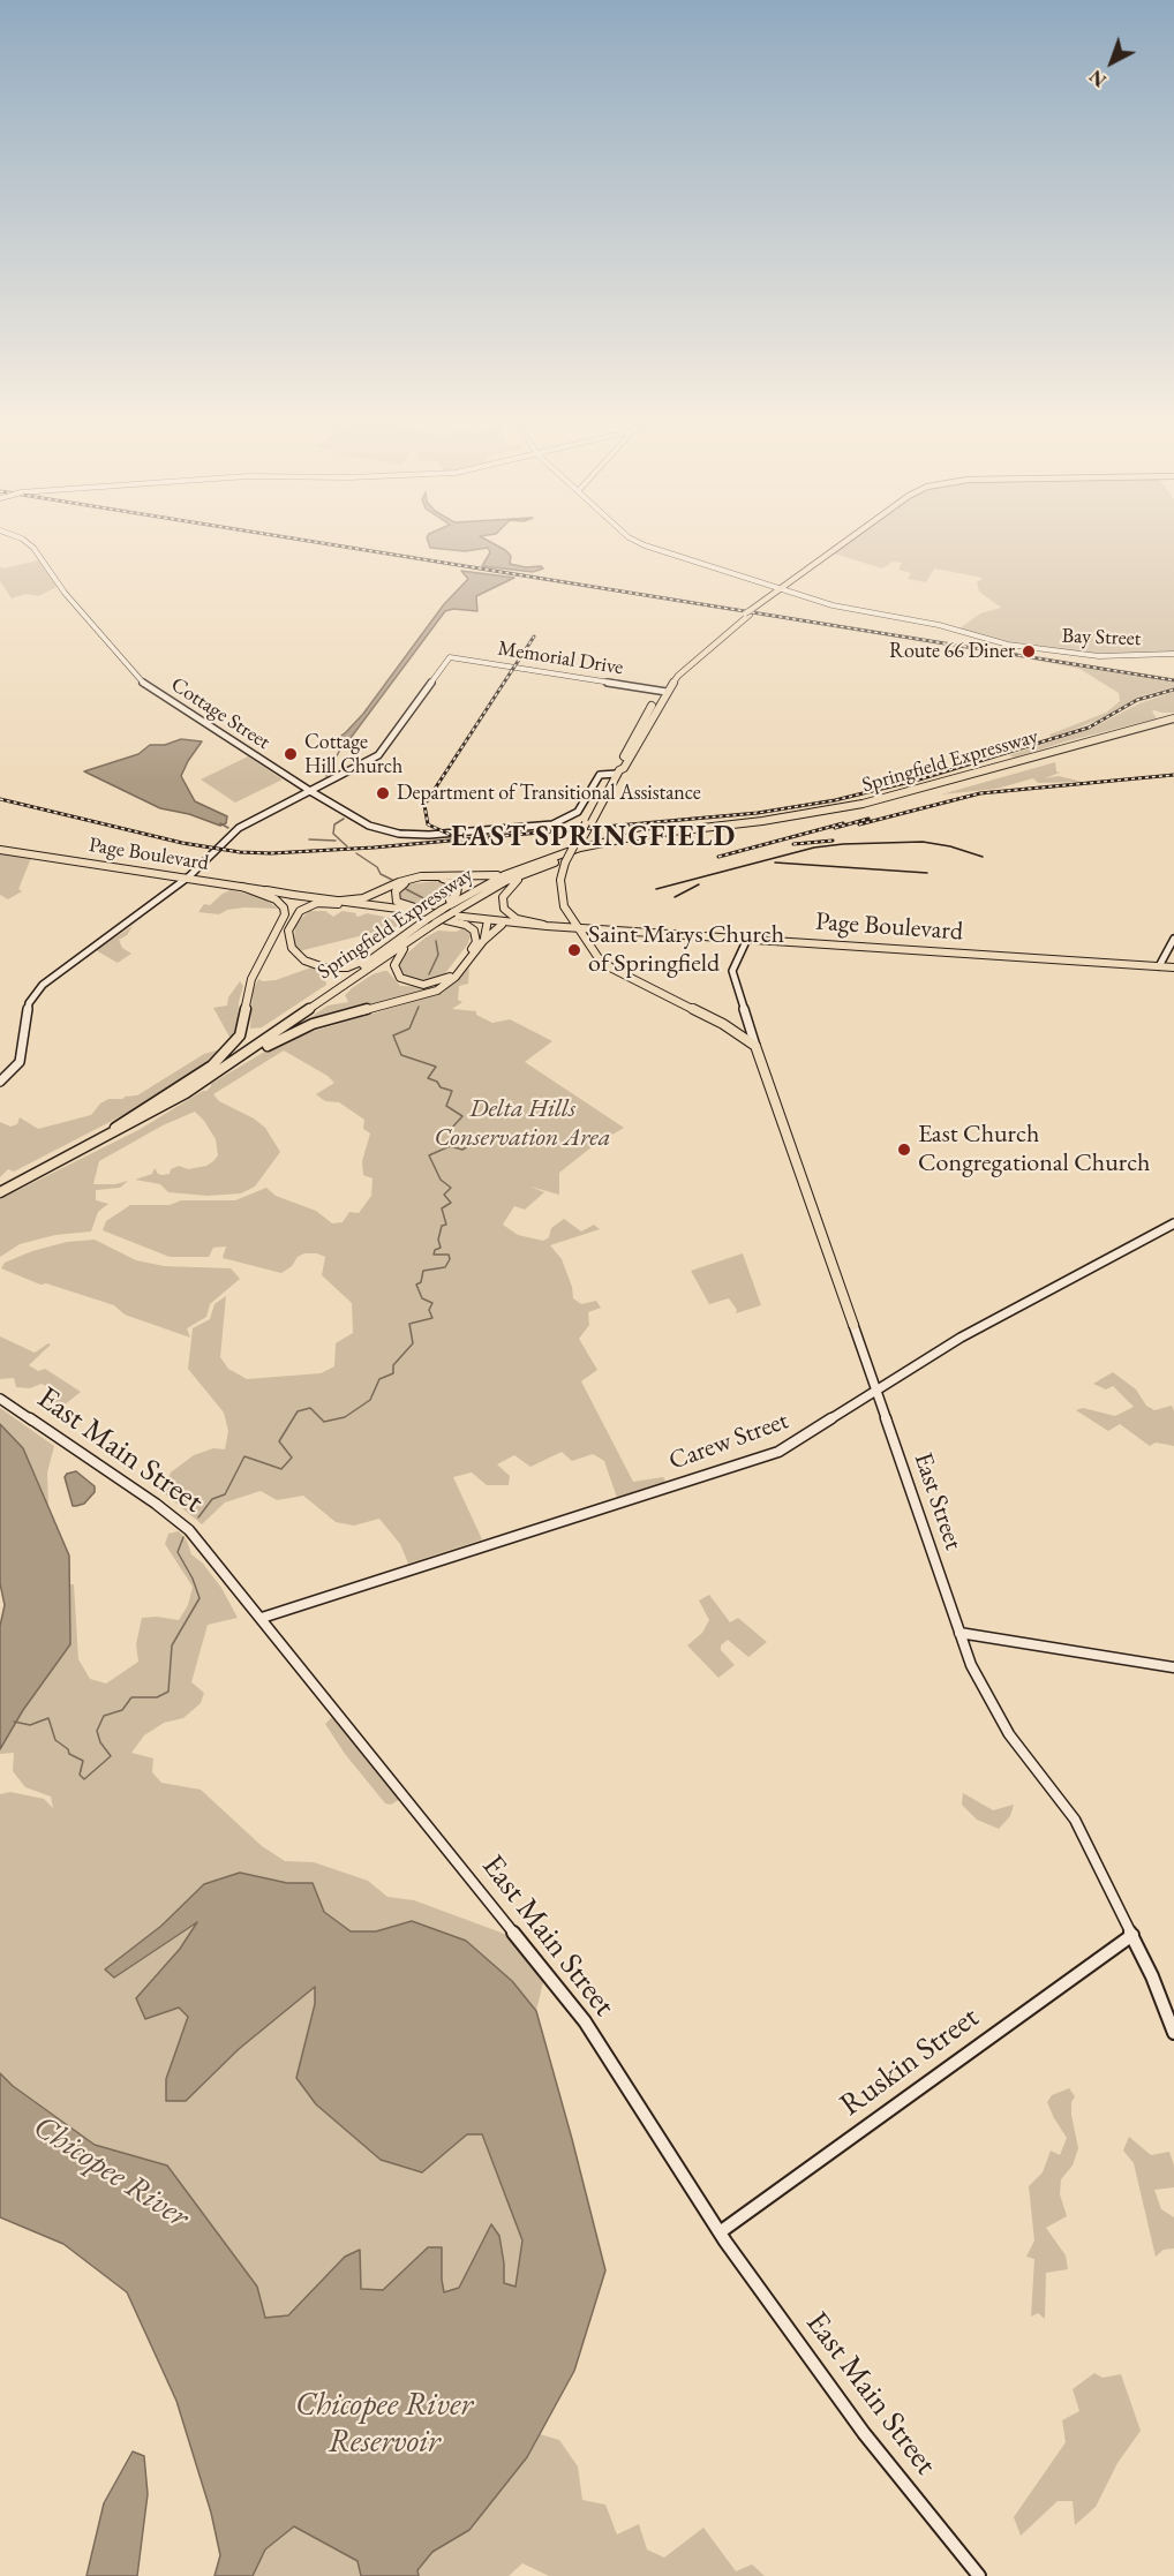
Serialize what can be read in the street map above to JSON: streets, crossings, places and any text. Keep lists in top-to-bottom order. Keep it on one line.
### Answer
{"streets":{"highway":["Springfield Expressway","Page Boulevard"],"main road":["Bay Street","Memorial Drive","Cottage Street","Carew Street","East Main Street","East Street","Ruskin Street"]},"crossings":[["Memorial Drive","Cottage Street"],["Springfield Expressway","Page Boulevard"],["Page Boulevard","East Street"],["Carew Street","East Main Street"],["Carew Street","East Street"],["East Main Street","Ruskin Street"],["East Street","Ruskin Street"]],"districts":["EAST SPRINGFIELD"],"water":["Chicopee River","Chicopee River Reservoir"],"parks":["Delta Hills Conservation Area"],"places":["Route 66 Diner","Cottage Hill Church","Department of Transitional Assistance","Saint Marys Church of Springfield","East Church Congregational Church"],"north":"bottom left"}
